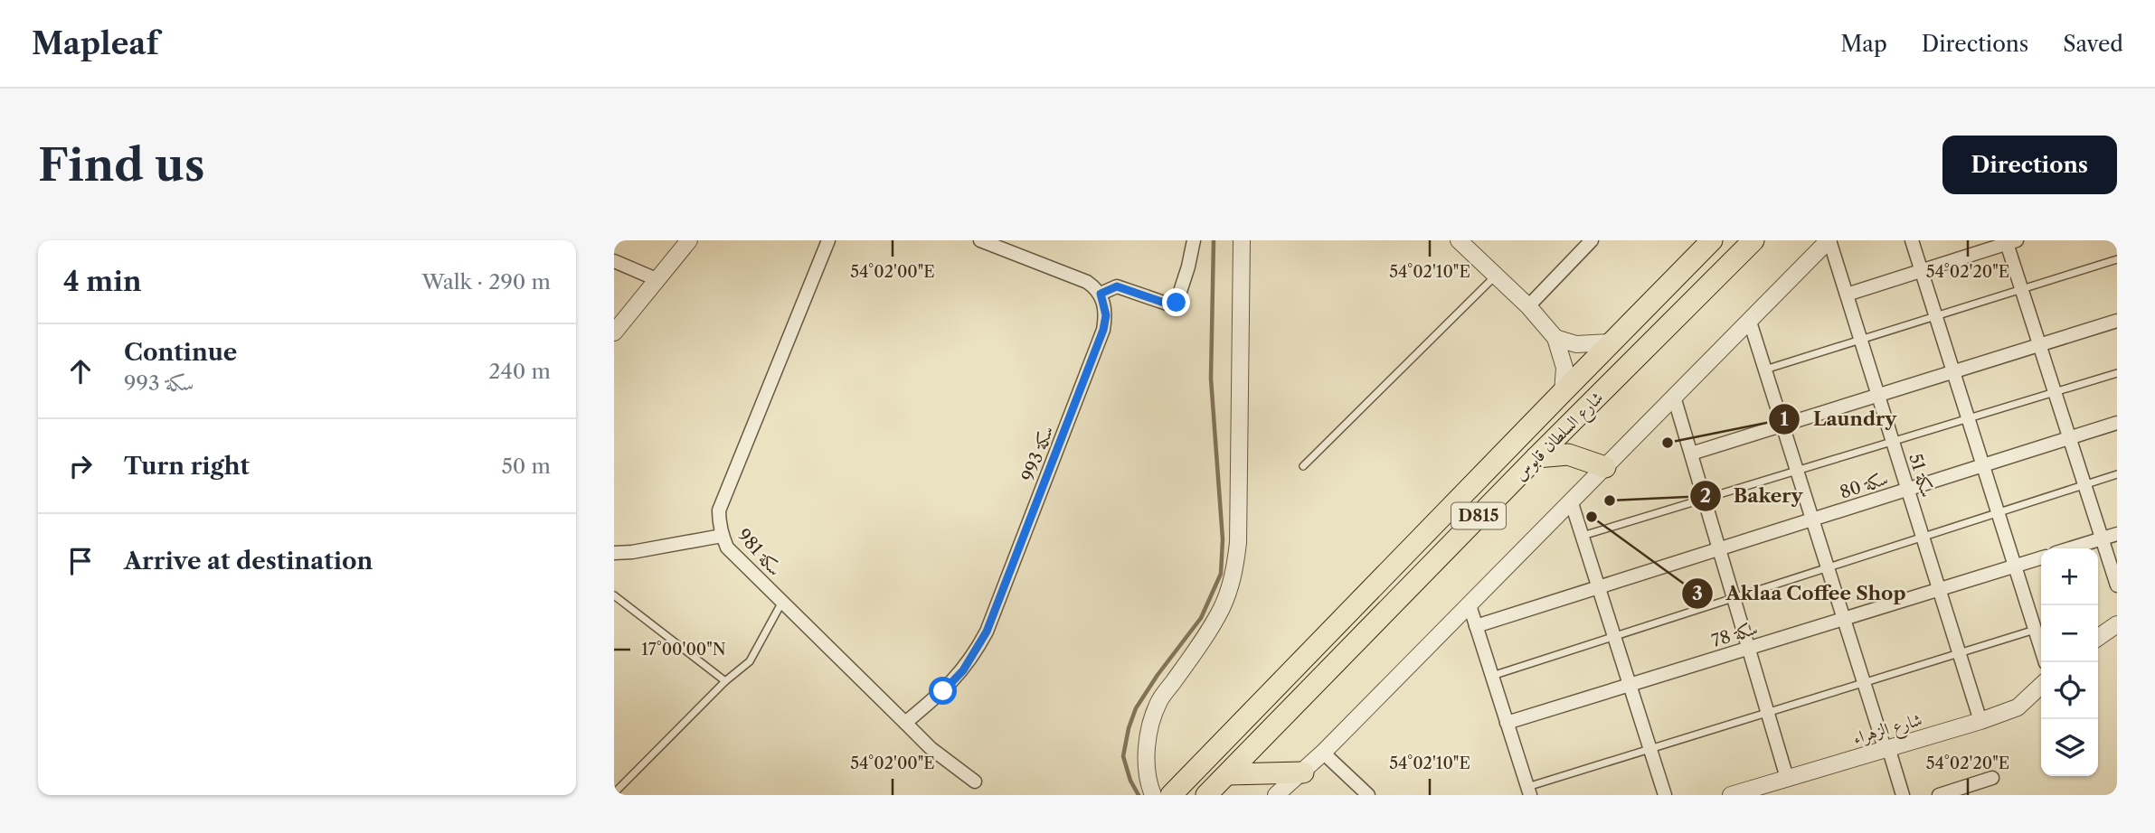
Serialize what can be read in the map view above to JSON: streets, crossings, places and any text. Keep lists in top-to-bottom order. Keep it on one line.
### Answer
{"streets":{"highway":["شارع السلطان قابوس","D815"],"street":["سكة 993","سكة 51","سكة 80","سكة 981","سكة 78","شارع الزهراء"]},"crossings":[["سكة 993","سكة 981"],["سكة 51","سكة 80"],["سكة 51","سكة 78"],["سكة 51","شارع الزهراء"]],"places":["Laundry","Bakery","Aklaa Coffee Shop"],"page":{"header":"Mapleaf","nav":["Map","Directions","Saved"],"buttons":"Directions","title":"Find us","heading":["4 min","Walk · 290 m"],"list":[["Continue","سكة 993","240 m"],["Turn right","50 m"],"Arrive at destination"],"map_buttons":["+","−"]},"coordinates":["54°02'00\"E","54°02'10\"E","54°02'20\"E","17°00'00\"N"]}
